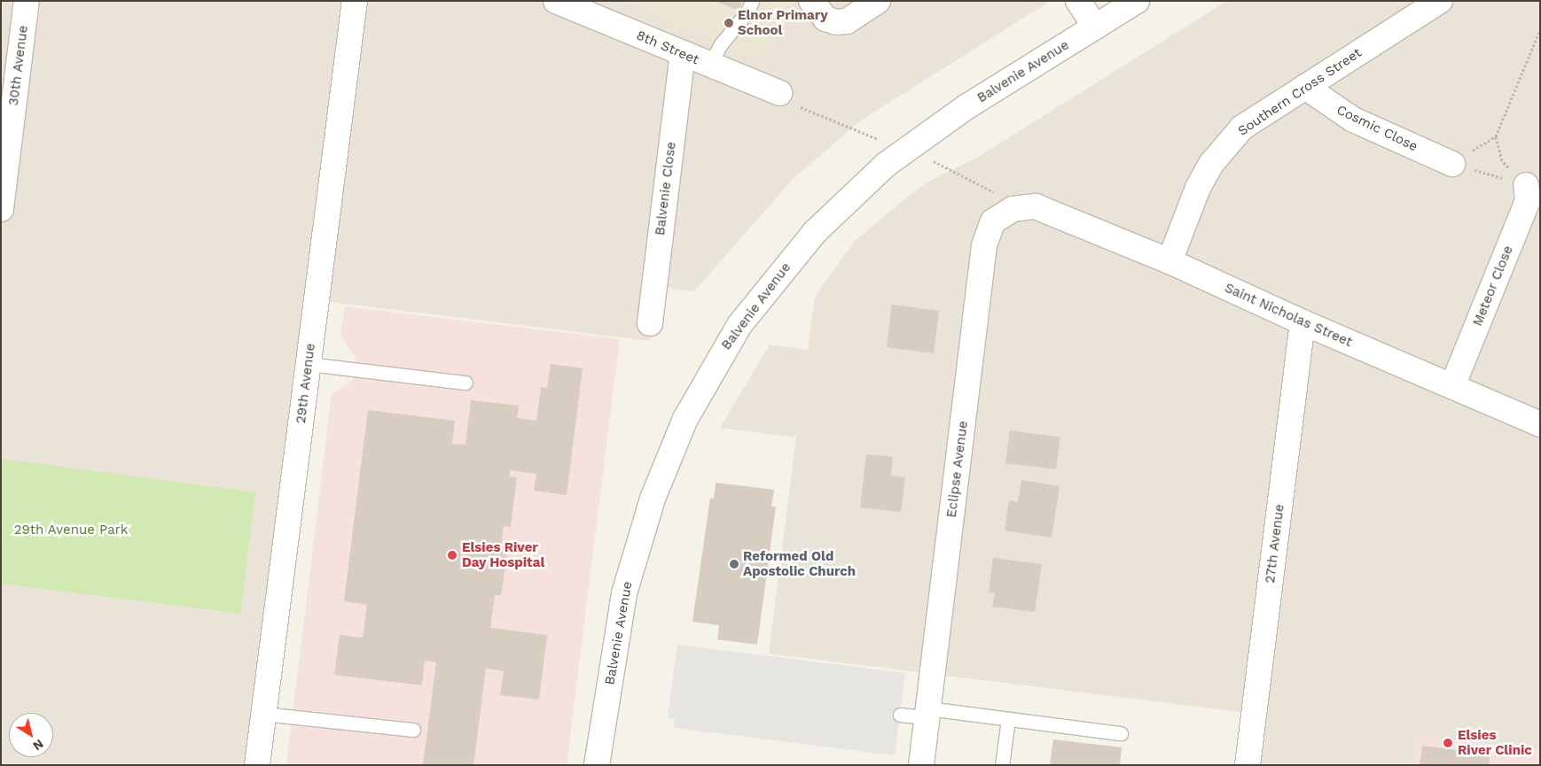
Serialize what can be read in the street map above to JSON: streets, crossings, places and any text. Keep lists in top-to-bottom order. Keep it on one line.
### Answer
{"streets":{"street":["8th Street","30th Avenue","Balvenie Avenue","Southern Cross Street","Cosmic Close","Balvenie Close","Meteor Close","Saint Nicholas Street","29th Avenue","Eclipse Avenue","27th Avenue"]},"crossings":[["8th Street","Balvenie Close"],["Southern Cross Street","Cosmic Close"],["Southern Cross Street","Saint Nicholas Street"],["Meteor Close","Saint Nicholas Street"],["Saint Nicholas Street","Eclipse Avenue"],["Saint Nicholas Street","27th Avenue"]],"parks":["29th Avenue Park"],"places":["Elnor Primary School","Elsies River Day Hospital","Reformed Old Apostolic Church","Elsies River Clinic"],"north":"bottom right"}
